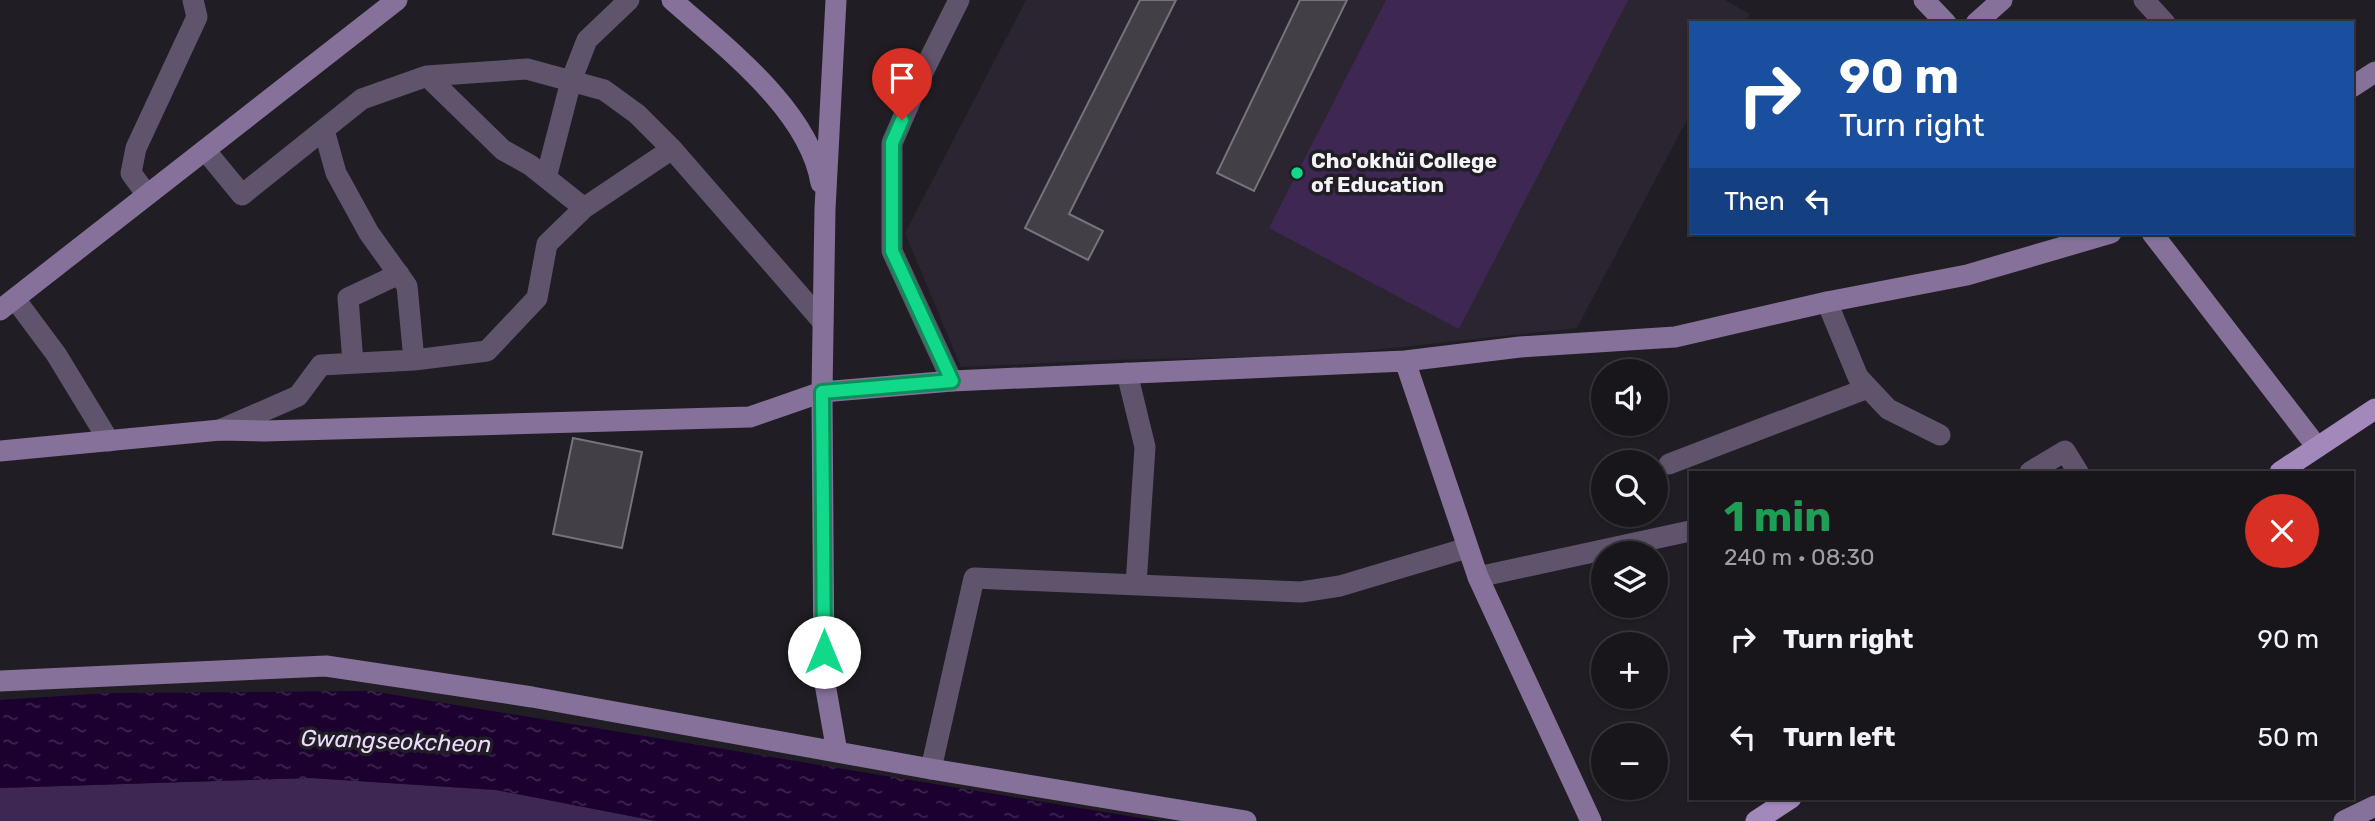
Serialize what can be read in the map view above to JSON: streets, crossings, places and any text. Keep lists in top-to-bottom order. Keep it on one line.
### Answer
{"water":["Gwangseokcheon"],"places":["Cho'okhŭi College of Education"],"page":{"turn":["90 m","Turn right"],"then":"Then","map_buttons":["+","−"],"heading":["1 min","240 m · 08:30"],"list":[{"name":"Turn right","value":"90 m"},{"name":"Turn left","value":"50 m"}]}}
